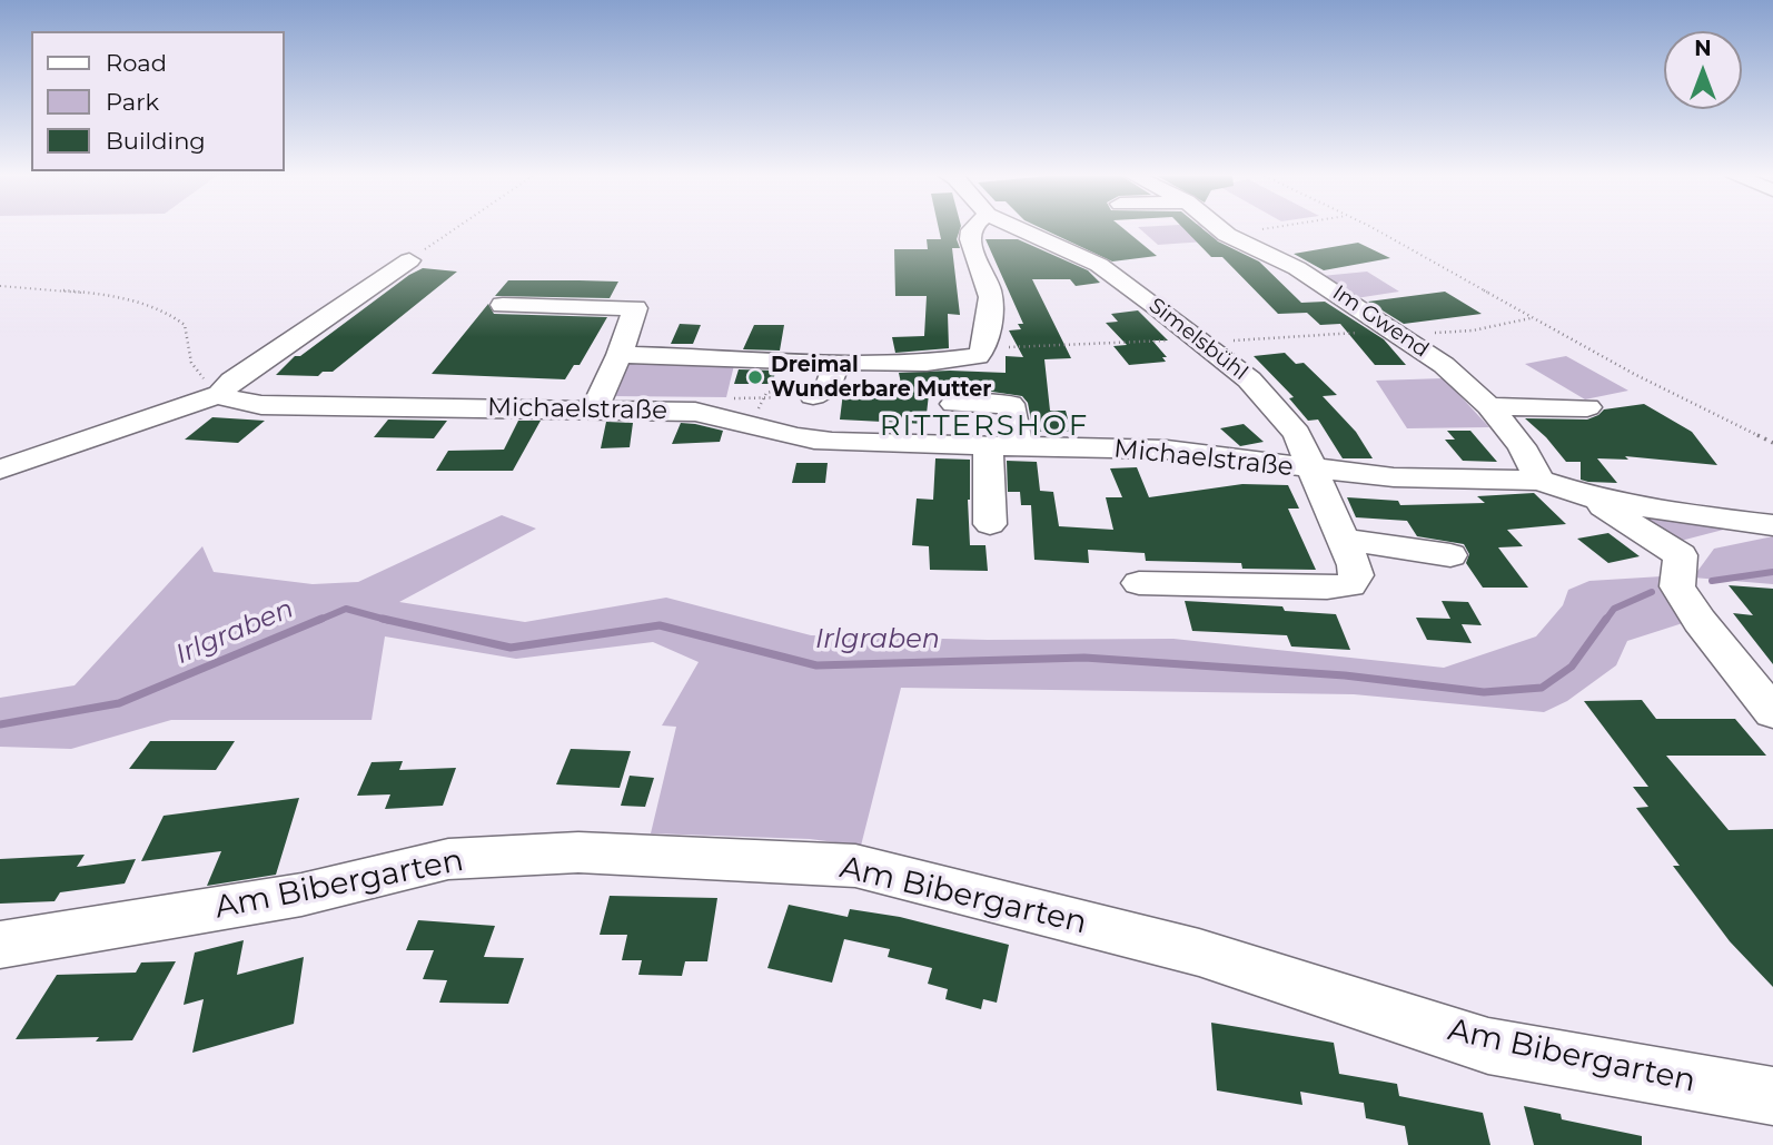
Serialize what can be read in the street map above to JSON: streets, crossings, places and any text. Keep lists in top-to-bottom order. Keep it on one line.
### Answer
{"streets":{"street":["Im Gwend","Simelsbühl","Michaelstraße","Am Bibergarten"]},"crossings":[["Im Gwend","Michaelstraße"],["Simelsbühl","Michaelstraße"]],"districts":["RITTERSHOF"],"water":["Irlgraben"],"places":["Dreimal Wunderbare Mutter"],"legend":["Road","Park","Building"],"north":"top"}
